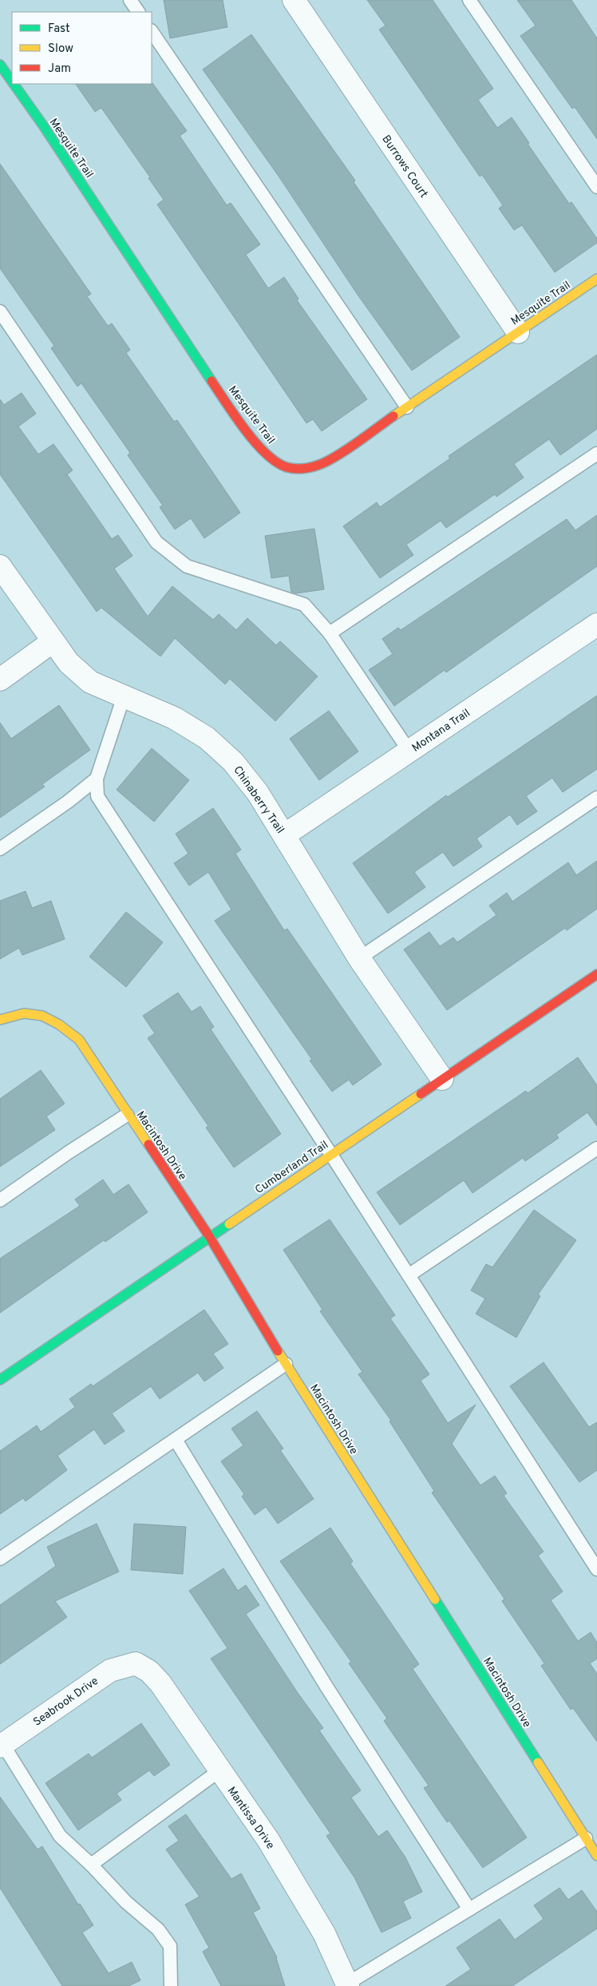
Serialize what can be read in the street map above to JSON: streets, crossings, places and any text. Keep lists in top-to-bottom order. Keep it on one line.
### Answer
{"streets":{"street":["Mesquite Trail","Burrows Court","Montana Trail","Chinaberry Trail","Macintosh Drive","Cumberland Trail","Seabrook Drive","Mantissa Drive"]},"crossings":[["Mesquite Trail","Burrows Court"],["Montana Trail","Chinaberry Trail"],["Chinaberry Trail","Cumberland Trail"],["Macintosh Drive","Cumberland Trail"],["Seabrook Drive","Mantissa Drive"]],"legend":["Fast","Slow","Jam"]}
